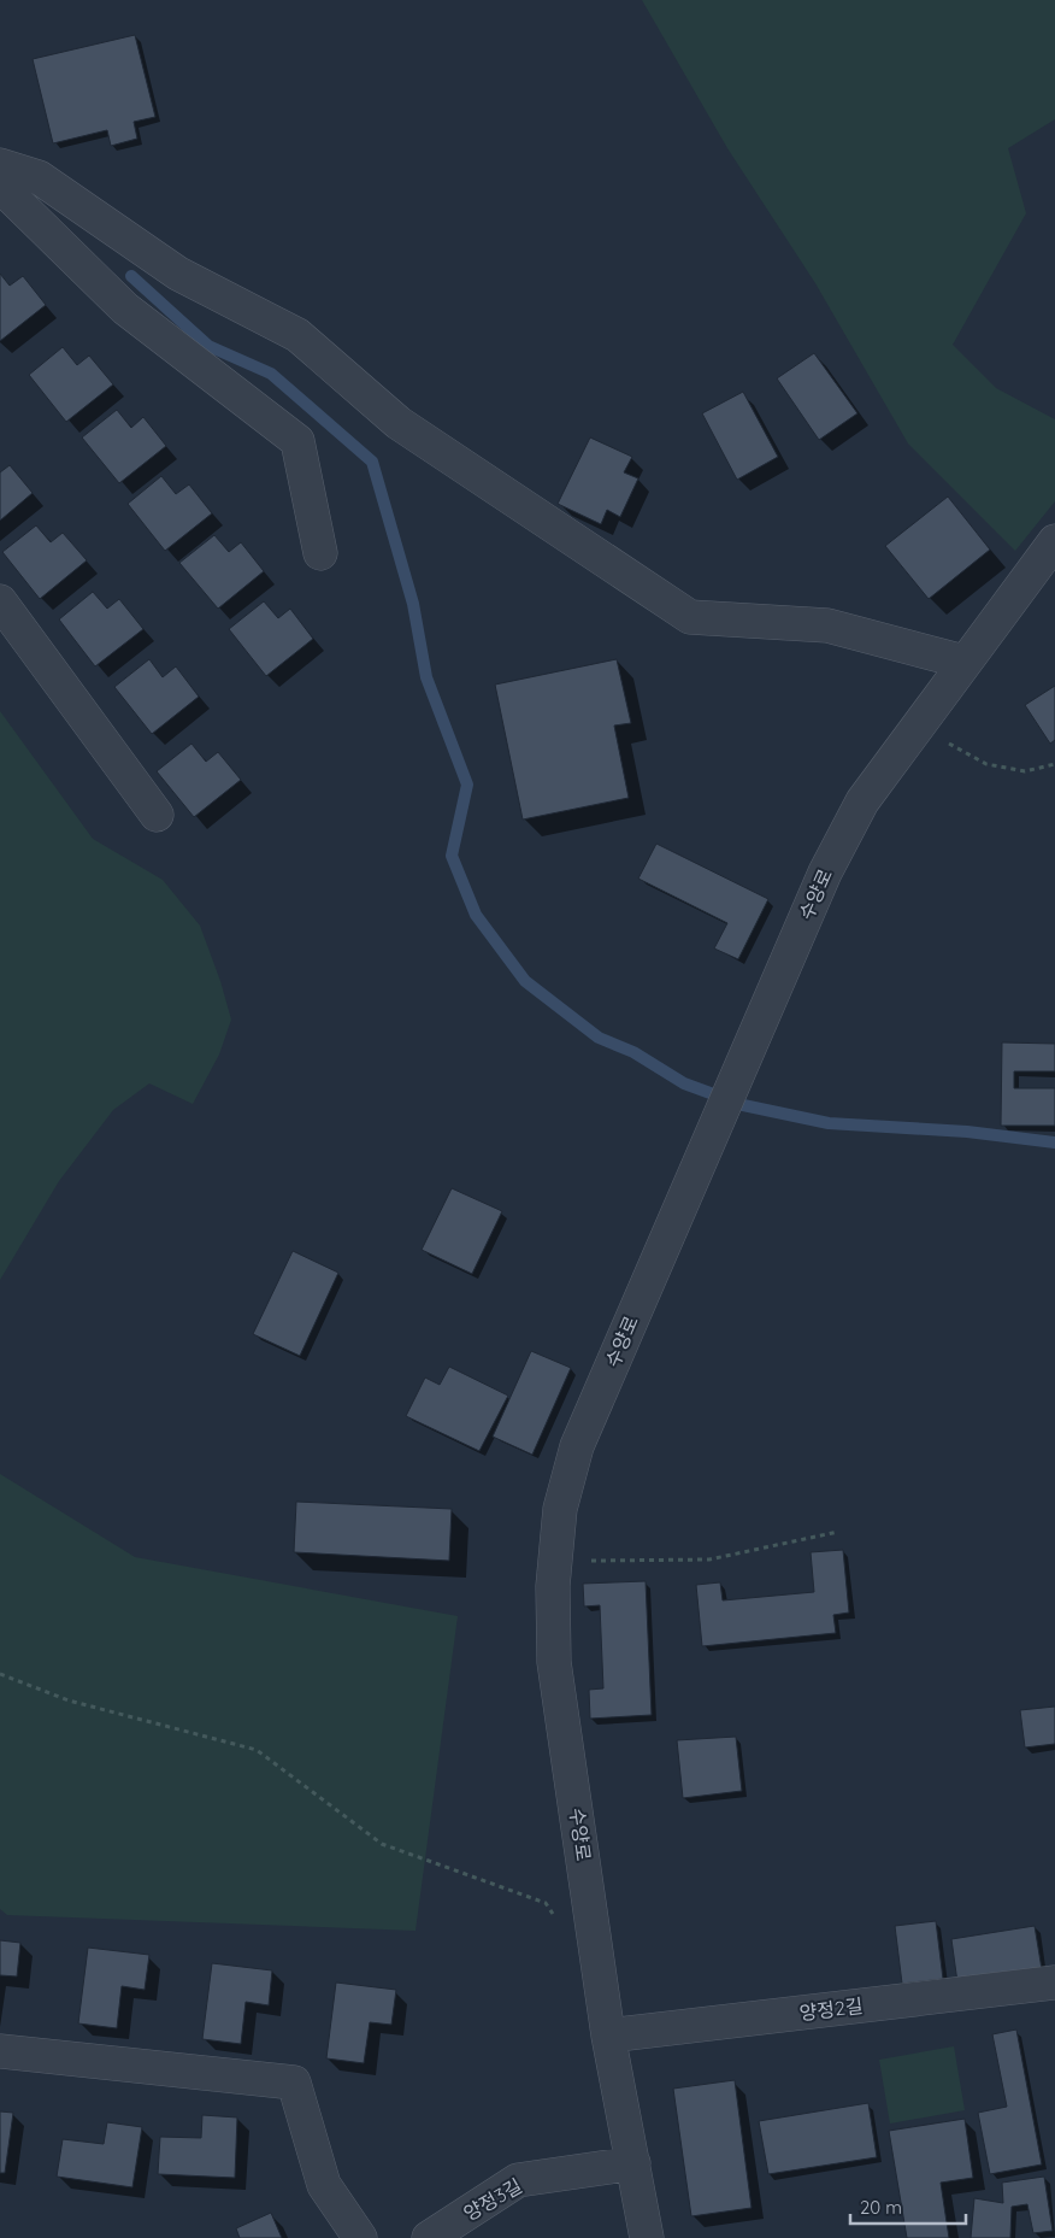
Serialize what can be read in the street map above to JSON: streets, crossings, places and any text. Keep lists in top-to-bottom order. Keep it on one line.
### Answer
{"streets":{"street":["수양로","양정2길","양정3길"]},"crossings":[["수양로","양정2길"],["수양로","양정3길"]],"scale_bar":"20 m"}
